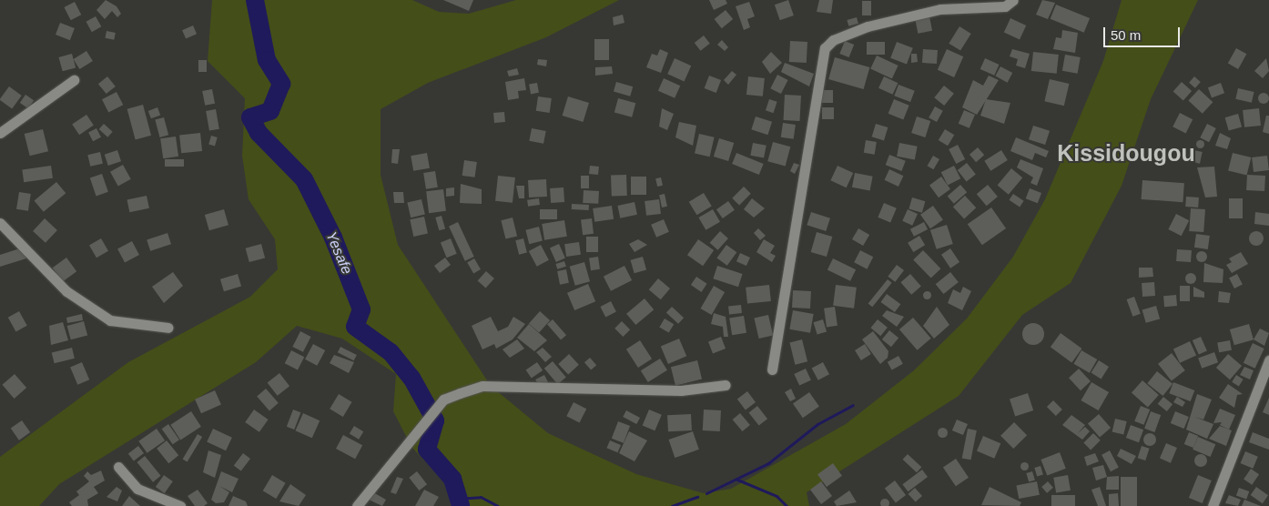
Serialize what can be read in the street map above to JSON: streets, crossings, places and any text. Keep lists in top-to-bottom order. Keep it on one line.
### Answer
{"districts":["Kissidougou"],"water":["Yesafe"],"scale_bar":"50 m"}
